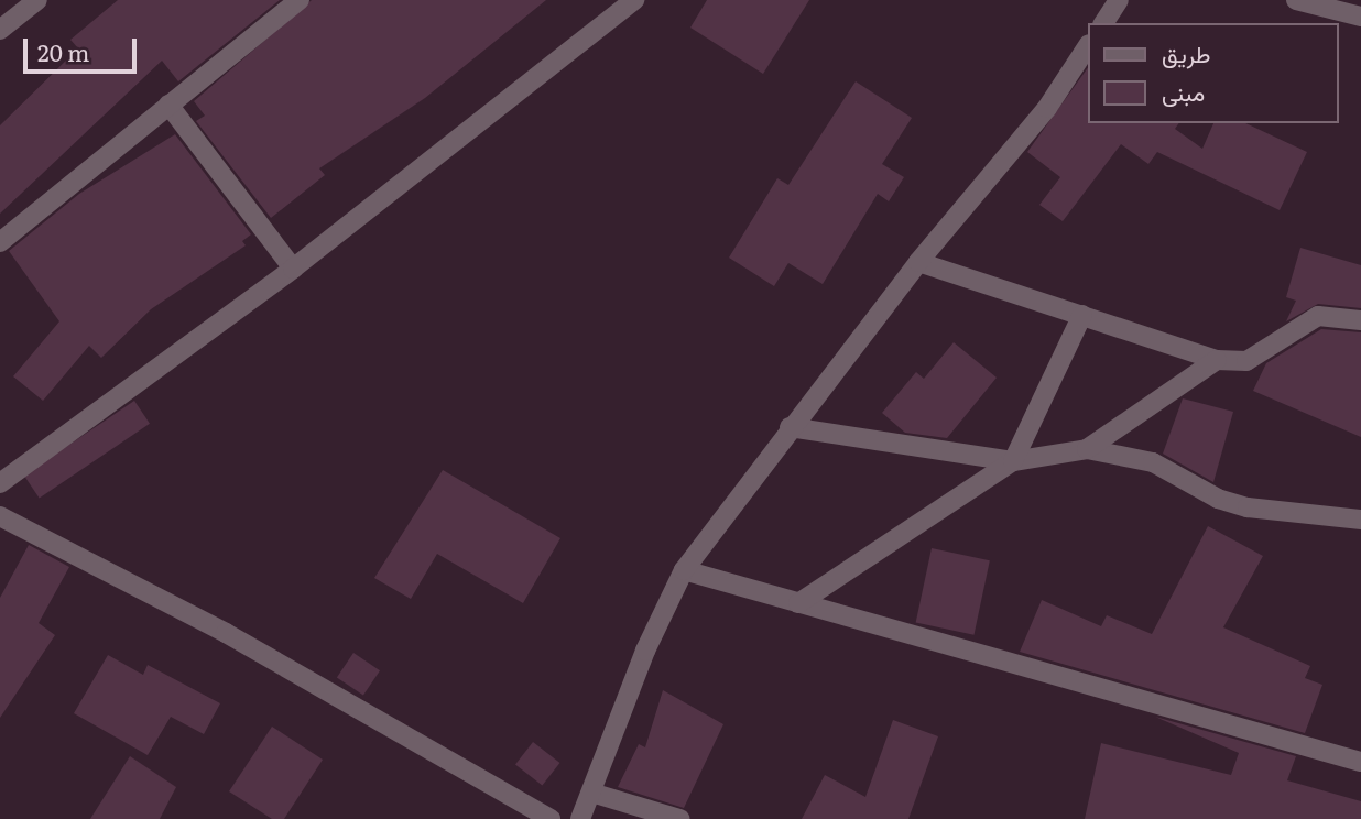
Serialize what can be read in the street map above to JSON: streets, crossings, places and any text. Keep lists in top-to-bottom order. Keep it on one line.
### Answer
{"legend":["طريق","مبنى"],"scale_bar":"20 m"}
